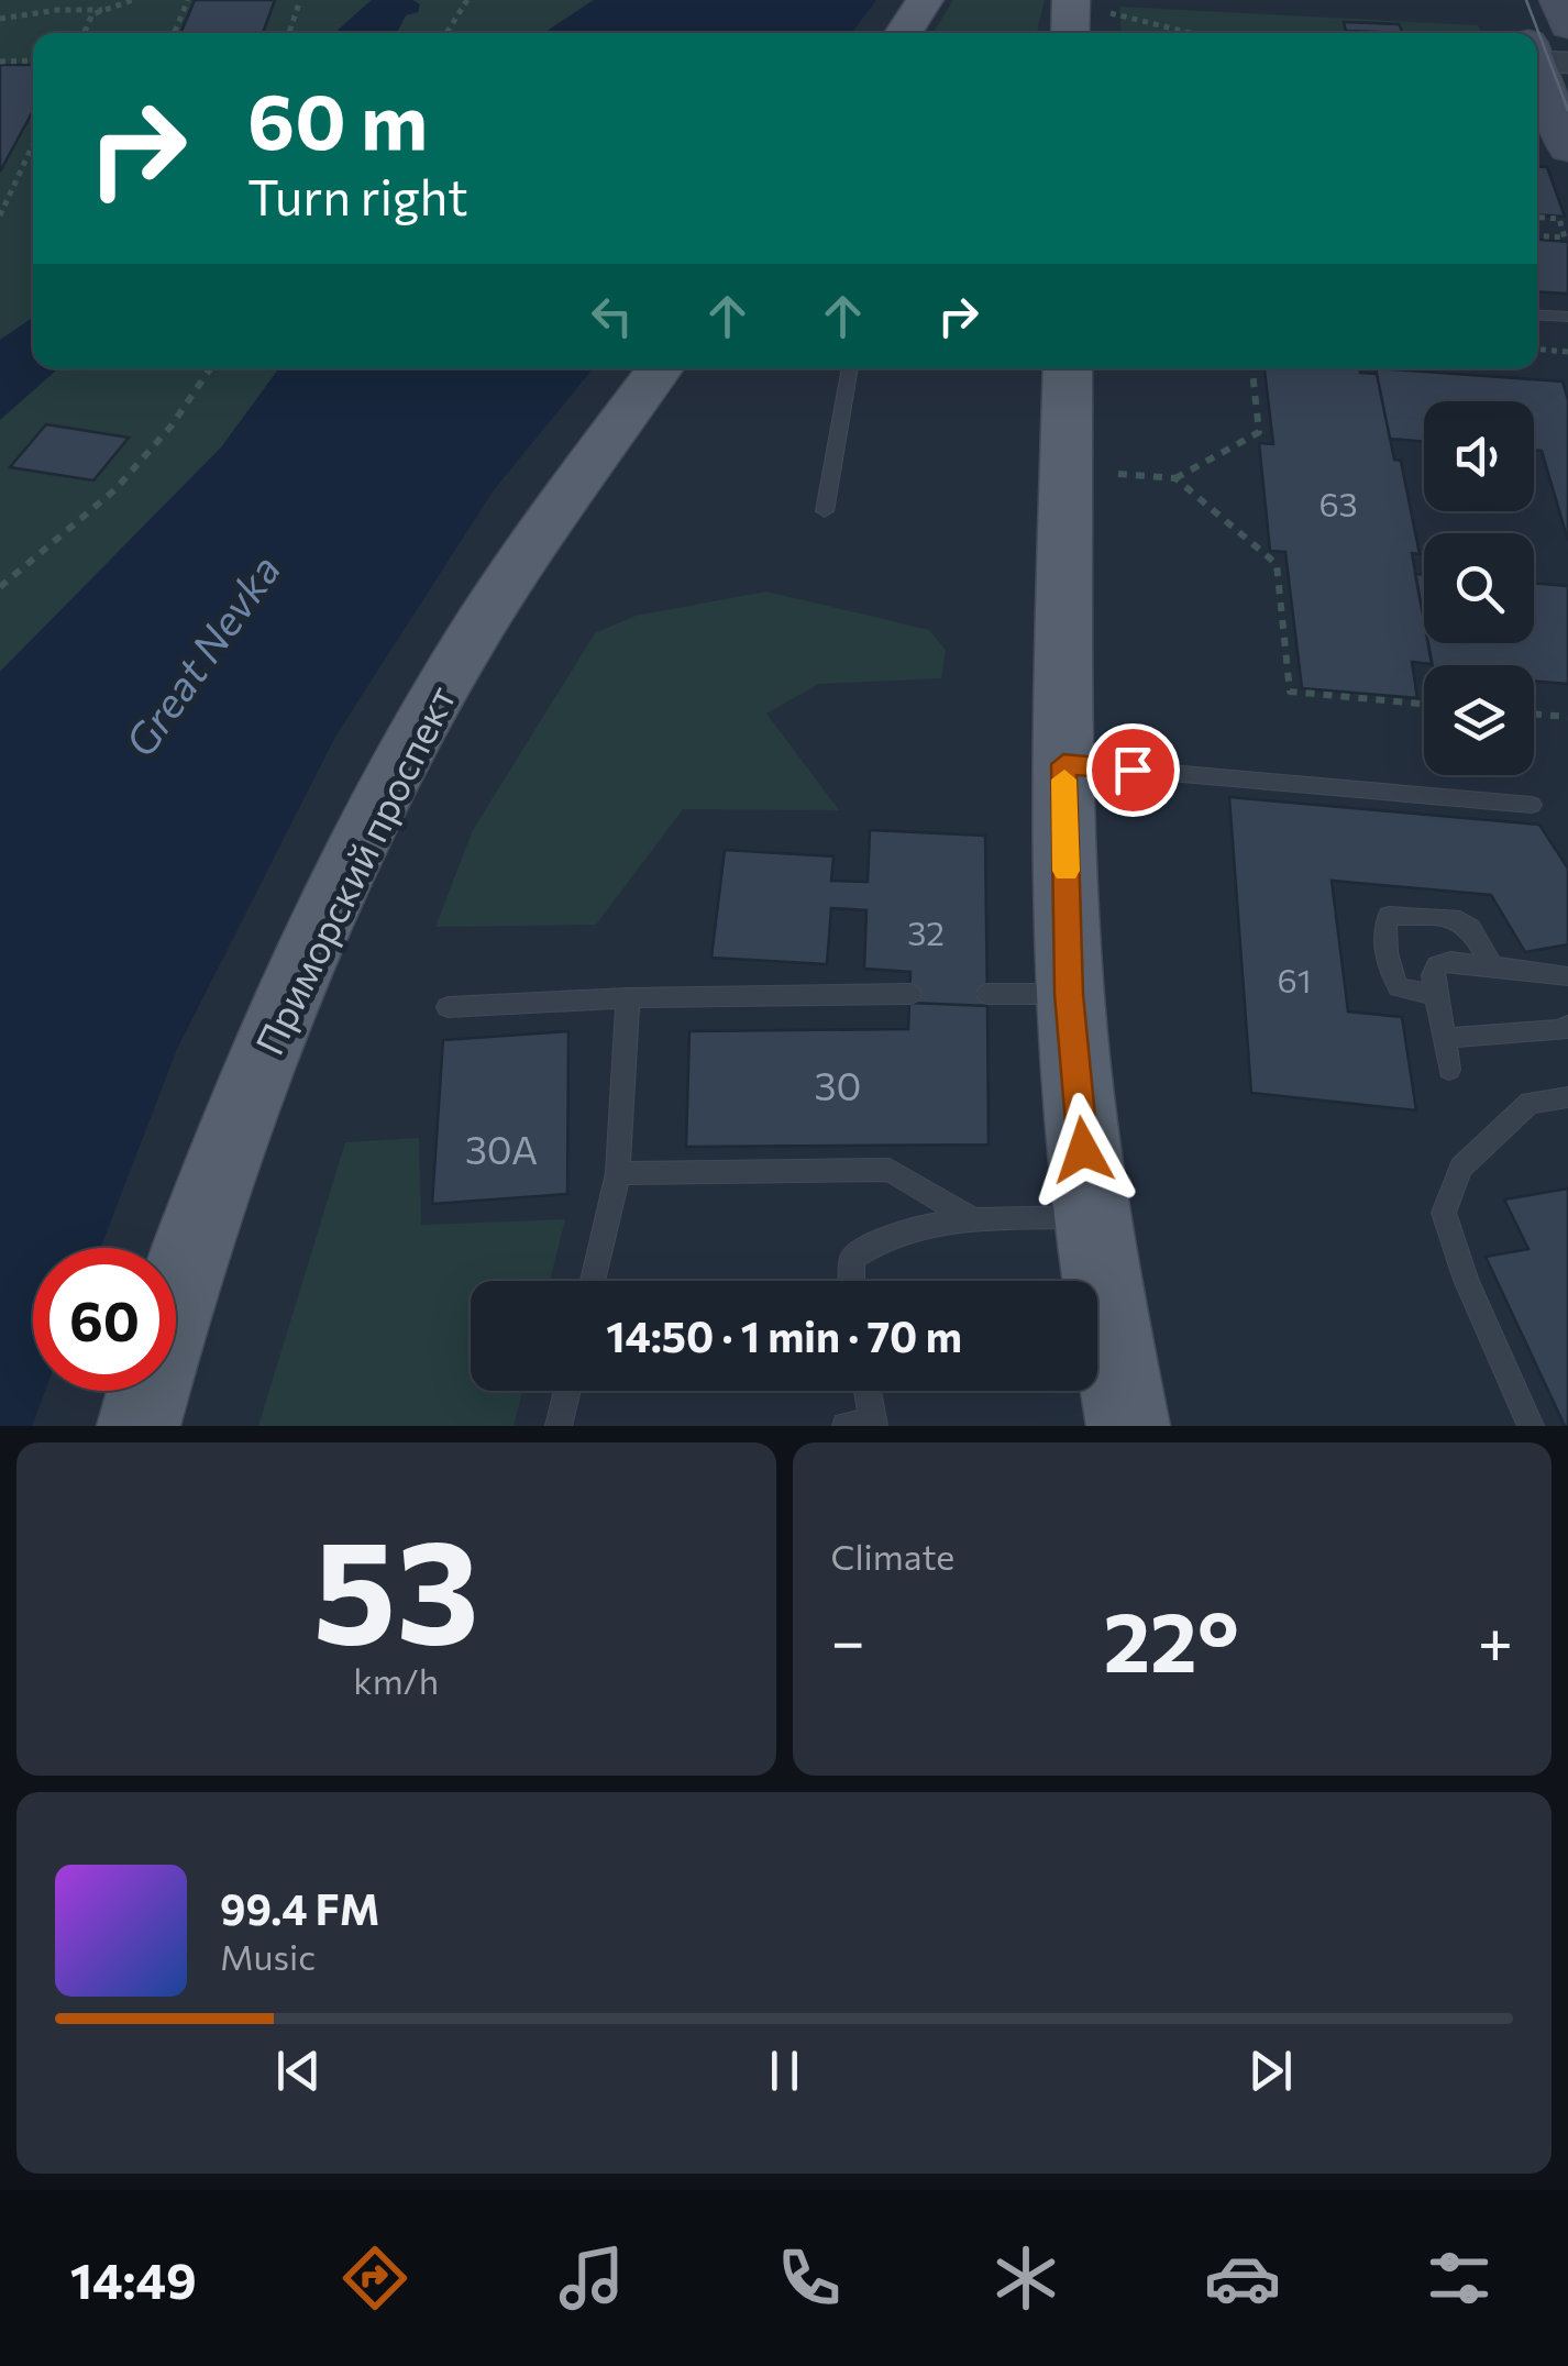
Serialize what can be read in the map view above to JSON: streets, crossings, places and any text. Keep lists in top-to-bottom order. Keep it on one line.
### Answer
{"streets":{"main road":["Приморский проспект"]},"water":["Great Nevka"],"house_numbers":["63","32","61","30","30А"],"page":{"turn":["60 m","Turn right"],"limit":"60","trip":"14:50 · 1 min · 70 m","tile":[["53","km/h"],"Climate"],"heat":["−","22°","+"],"song":["99.4 FM","Music"],"tabs":"14:49"}}
